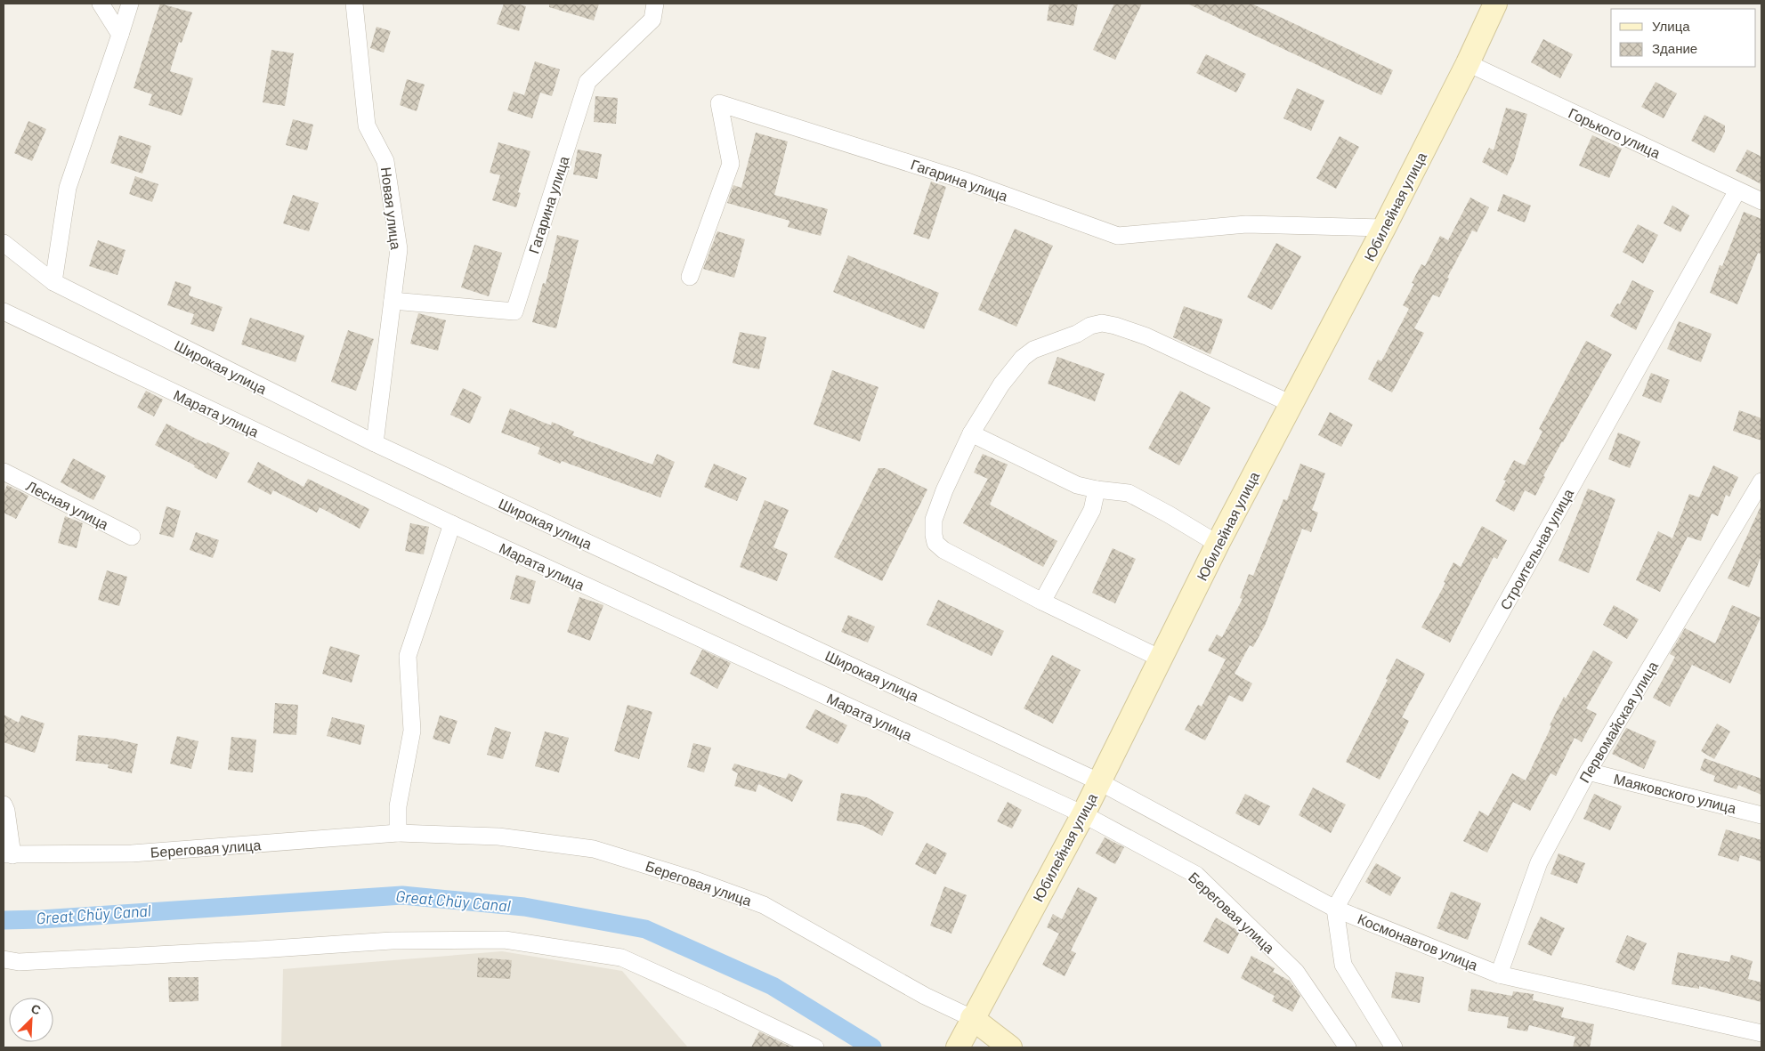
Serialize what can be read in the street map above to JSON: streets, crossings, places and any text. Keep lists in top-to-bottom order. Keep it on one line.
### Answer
{"streets":{"main road":["Юбилейная улица"],"street":["Горького улица","Гагарина улица","Новая улица","Широкая улица","Марата улица","Лесная улица","Строительная улица","Первомайская улица","Маяковского улица","Береговая улица","Космонавтов улица"]},"crossings":[["Горького улица","Юбилейная улица"],["Горького улица","Строительная улица"],["Гагарина улица","Юбилейная улица"],["Гагарина улица","Новая улица"],["Юбилейная улица","Широкая улица"],["Юбилейная улица","Марата улица"],["Юбилейная улица","Береговая улица"],["Юбилейная улица","Космонавтов улица"],["Новая улица","Широкая улица"],["Широкая улица","Космонавтов улица"],["Марата улица","Береговая улица"],["Строительная улица","Космонавтов улица"],["Первомайская улица","Маяковского улица"],["Первомайская улица","Космонавтов улица"]],"water":["Great Chüy Canal"],"legend":["Улица","Здание"],"north":"top right"}
